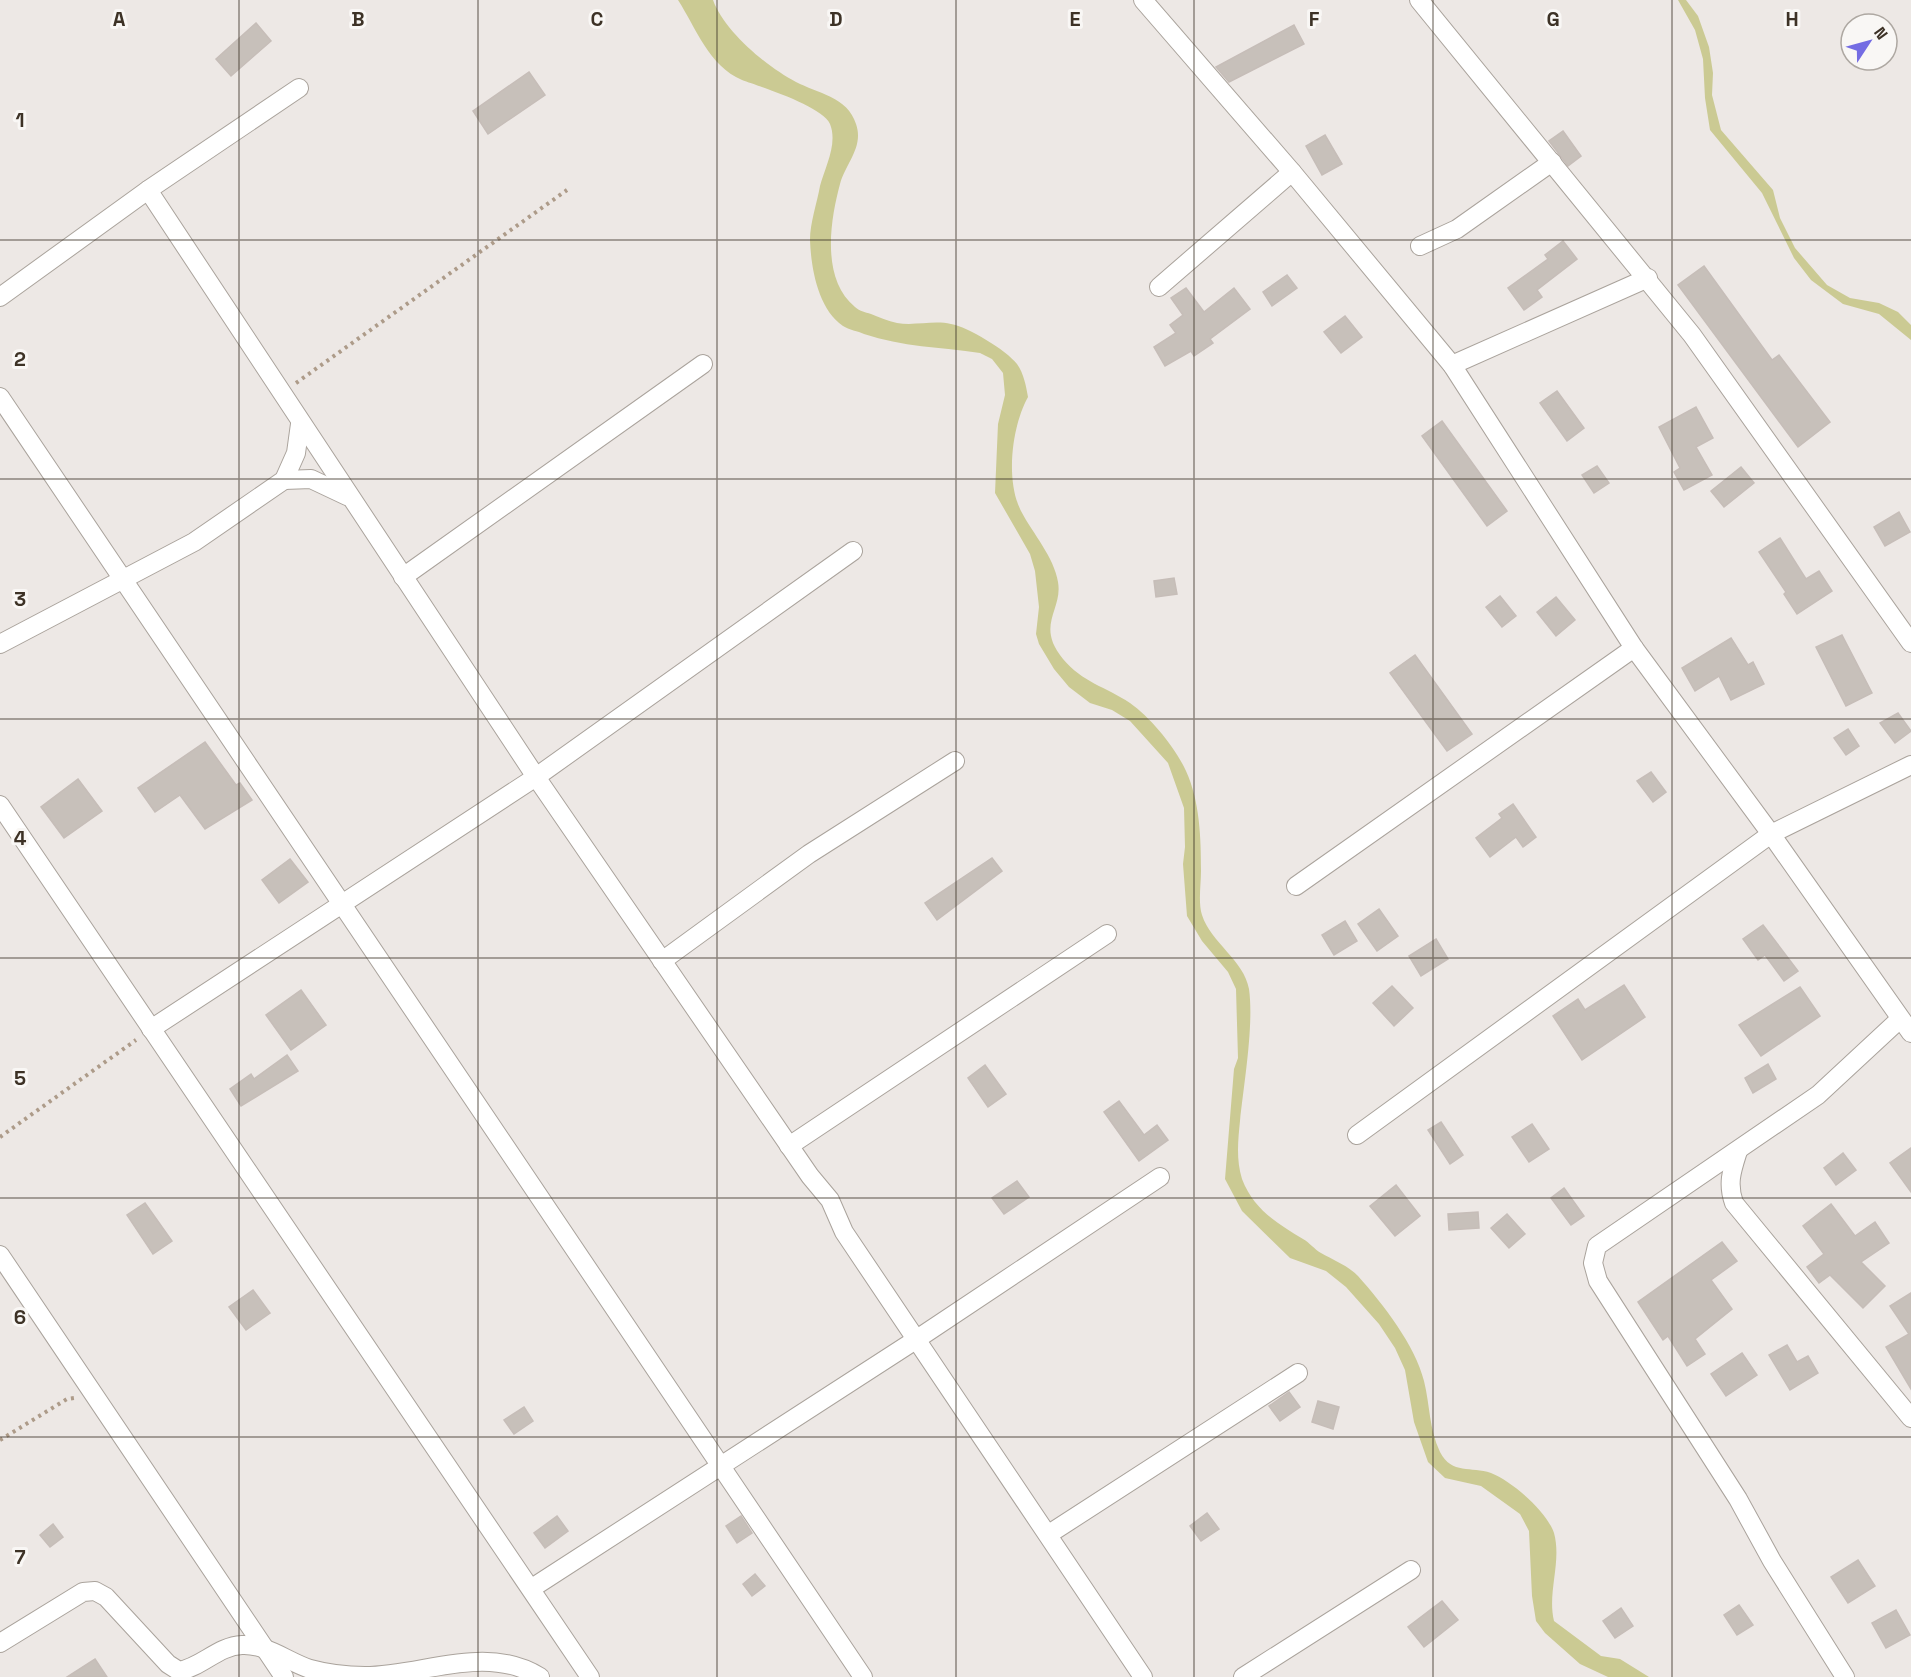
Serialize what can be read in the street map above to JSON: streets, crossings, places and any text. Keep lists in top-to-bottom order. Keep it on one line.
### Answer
{"north":"top right","grid":{"columns":["A","B","C","D","E","F","G","H"],"rows":["1","2","3","4","5","6","7"]}}
